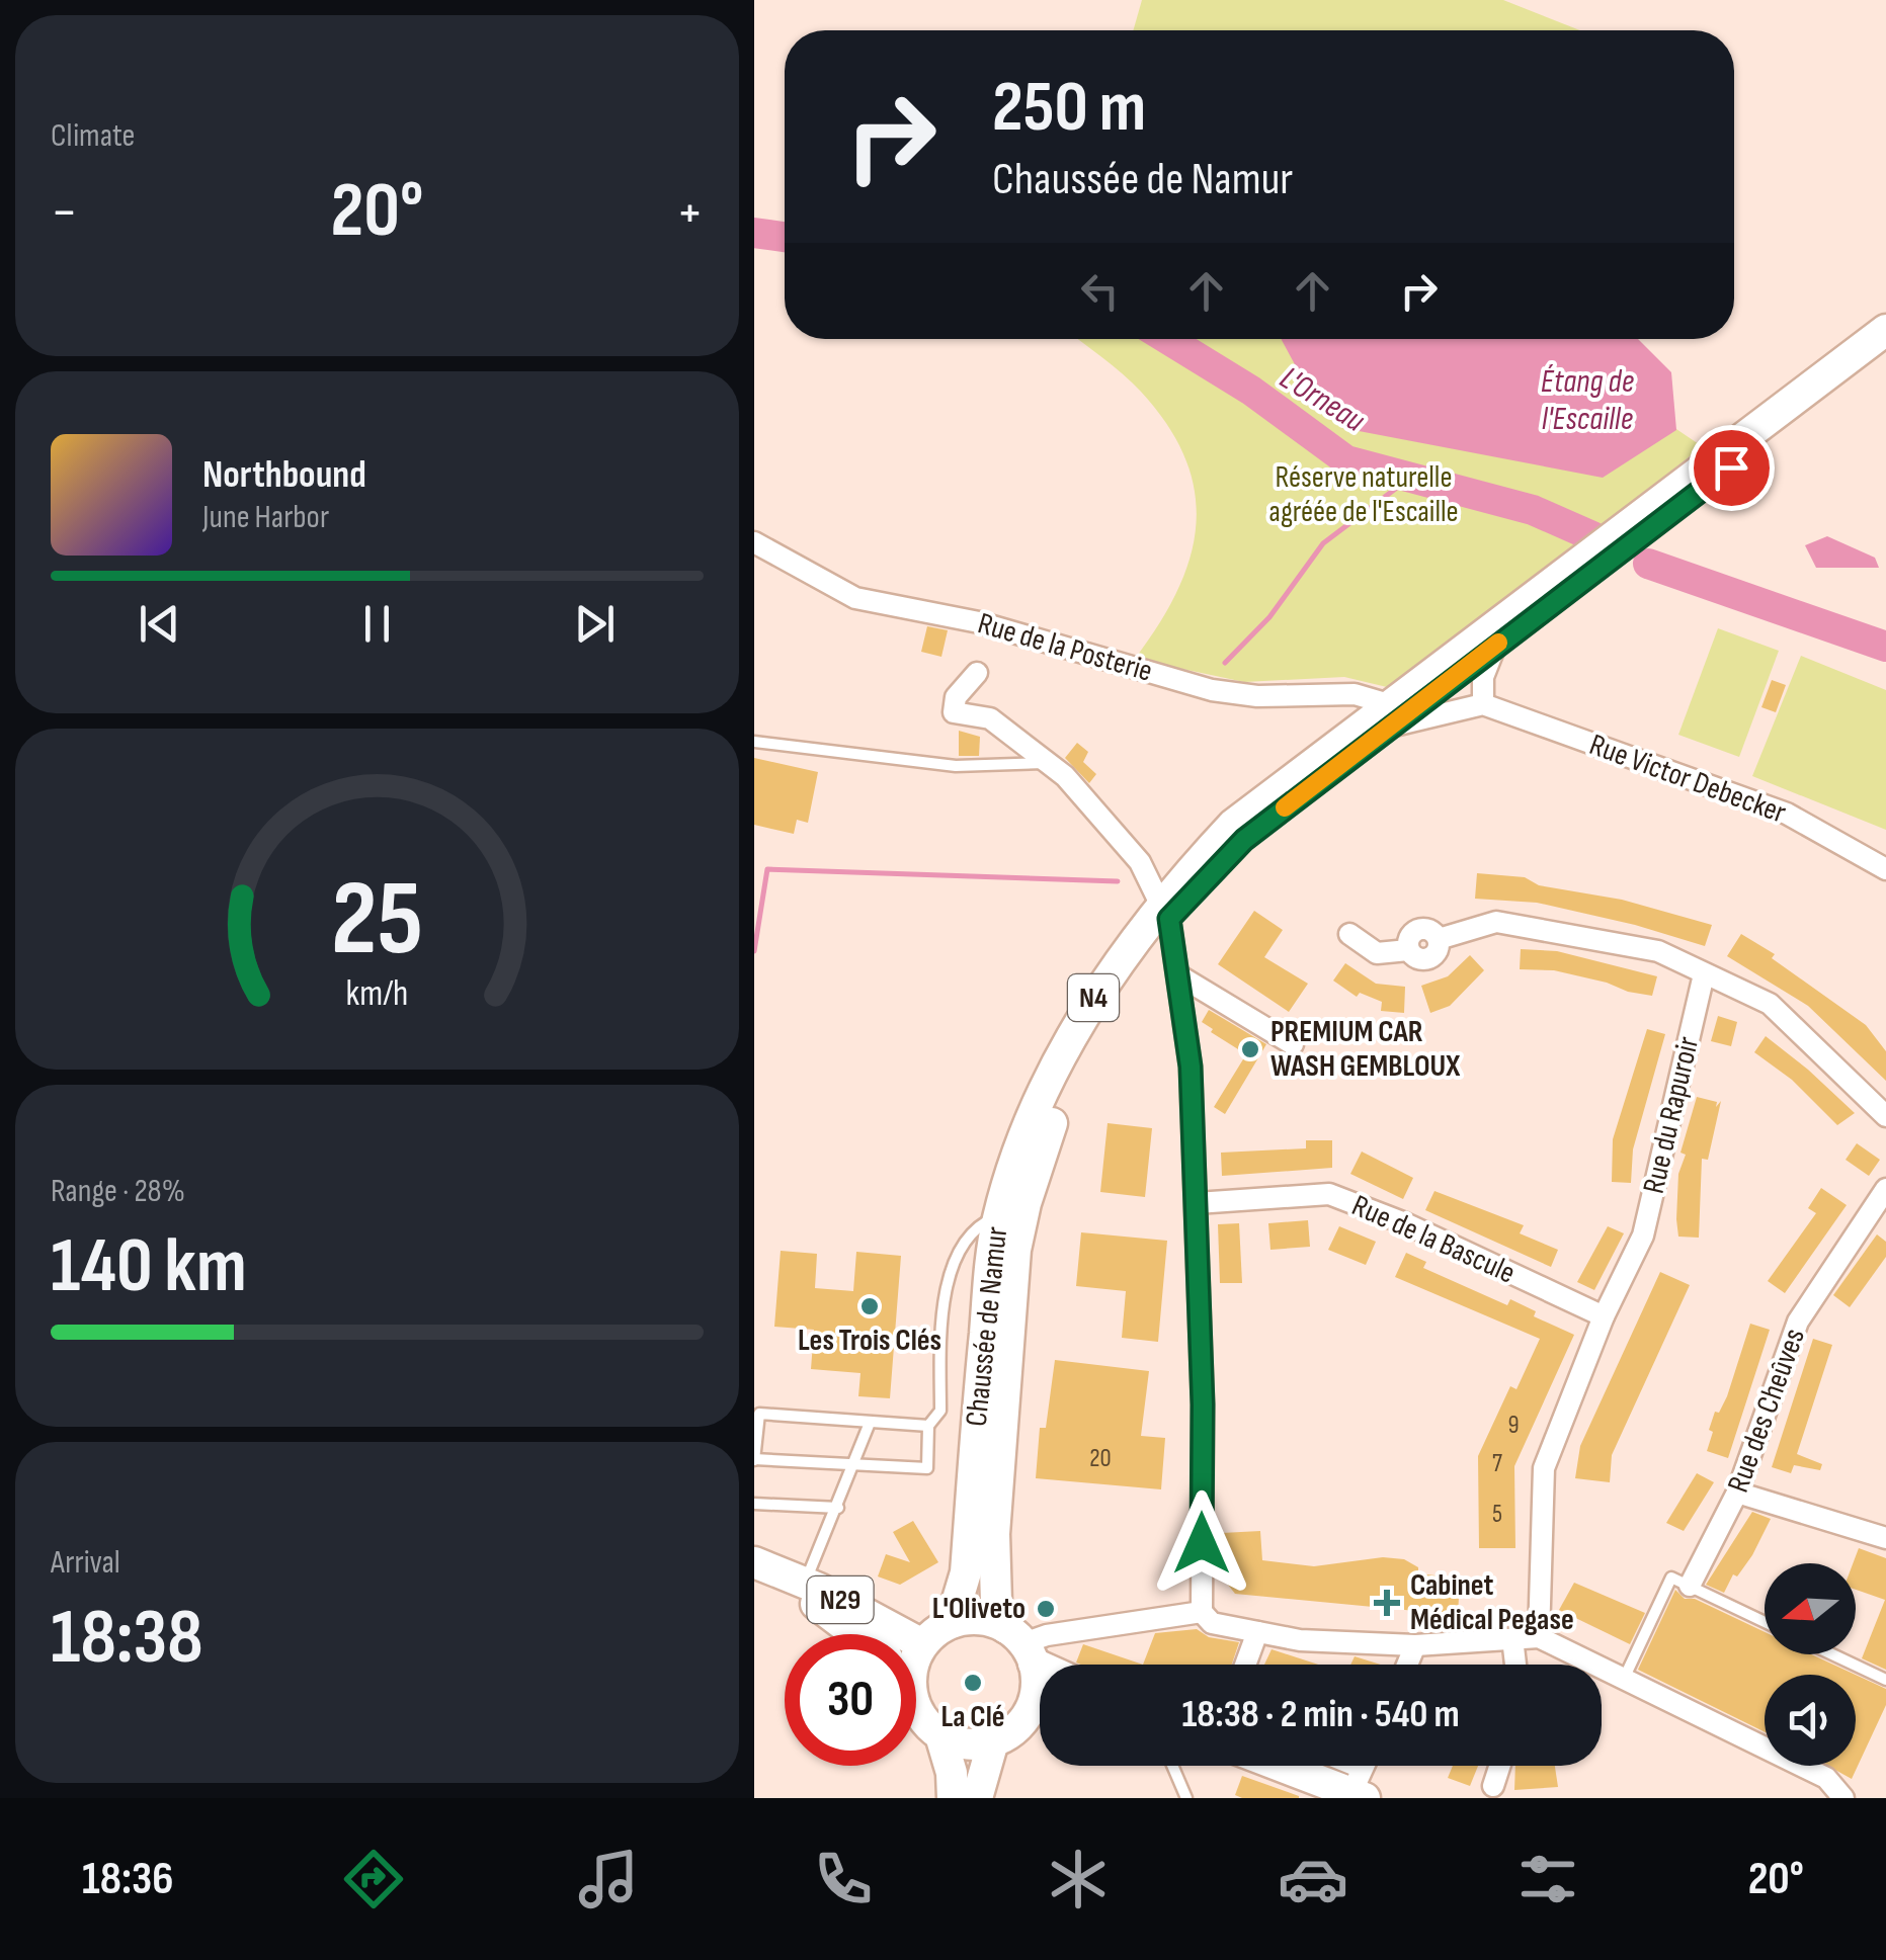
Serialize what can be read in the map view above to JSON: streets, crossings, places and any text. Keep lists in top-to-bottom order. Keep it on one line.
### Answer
{"streets":{"main road":["N4","Chaussée de Namur","N29"],"street":["Rue de la Posterie","Rue Victor Debecker","Rue du Rapuroir","Rue de la Bascule","Rue des Cheûves"]},"crossings":[["Rue de la Posterie","Chaussée de Namur"],["Rue du Rapuroir","Rue de la Bascule"]],"water":["Étang de l'Escaille","L'Orneau"],"parks":["Réserve naturelle agréée de l'Escaille"],"places":{"other":["PREMIUM CAR WASH GEMBLOUX","Les Trois Clés","L'Oliveto","La Clé"],"health":["Cabinet Médical Pegase"]},"house_numbers":["9","20","7","5"],"north":"left","page":{"tile":["Climate",["Range · 28%","140 km"],["Arrival","18:38"]],"turn":["250 m","Chaussée de Namur"],"heat":["−","20°","+"],"song":["Northbound","June Harbor"],"limit":"30","trip":"18:38 · 2 min · 540 m","tabs":["18:36","20°"],"gauge":["25","km/h"]}}
